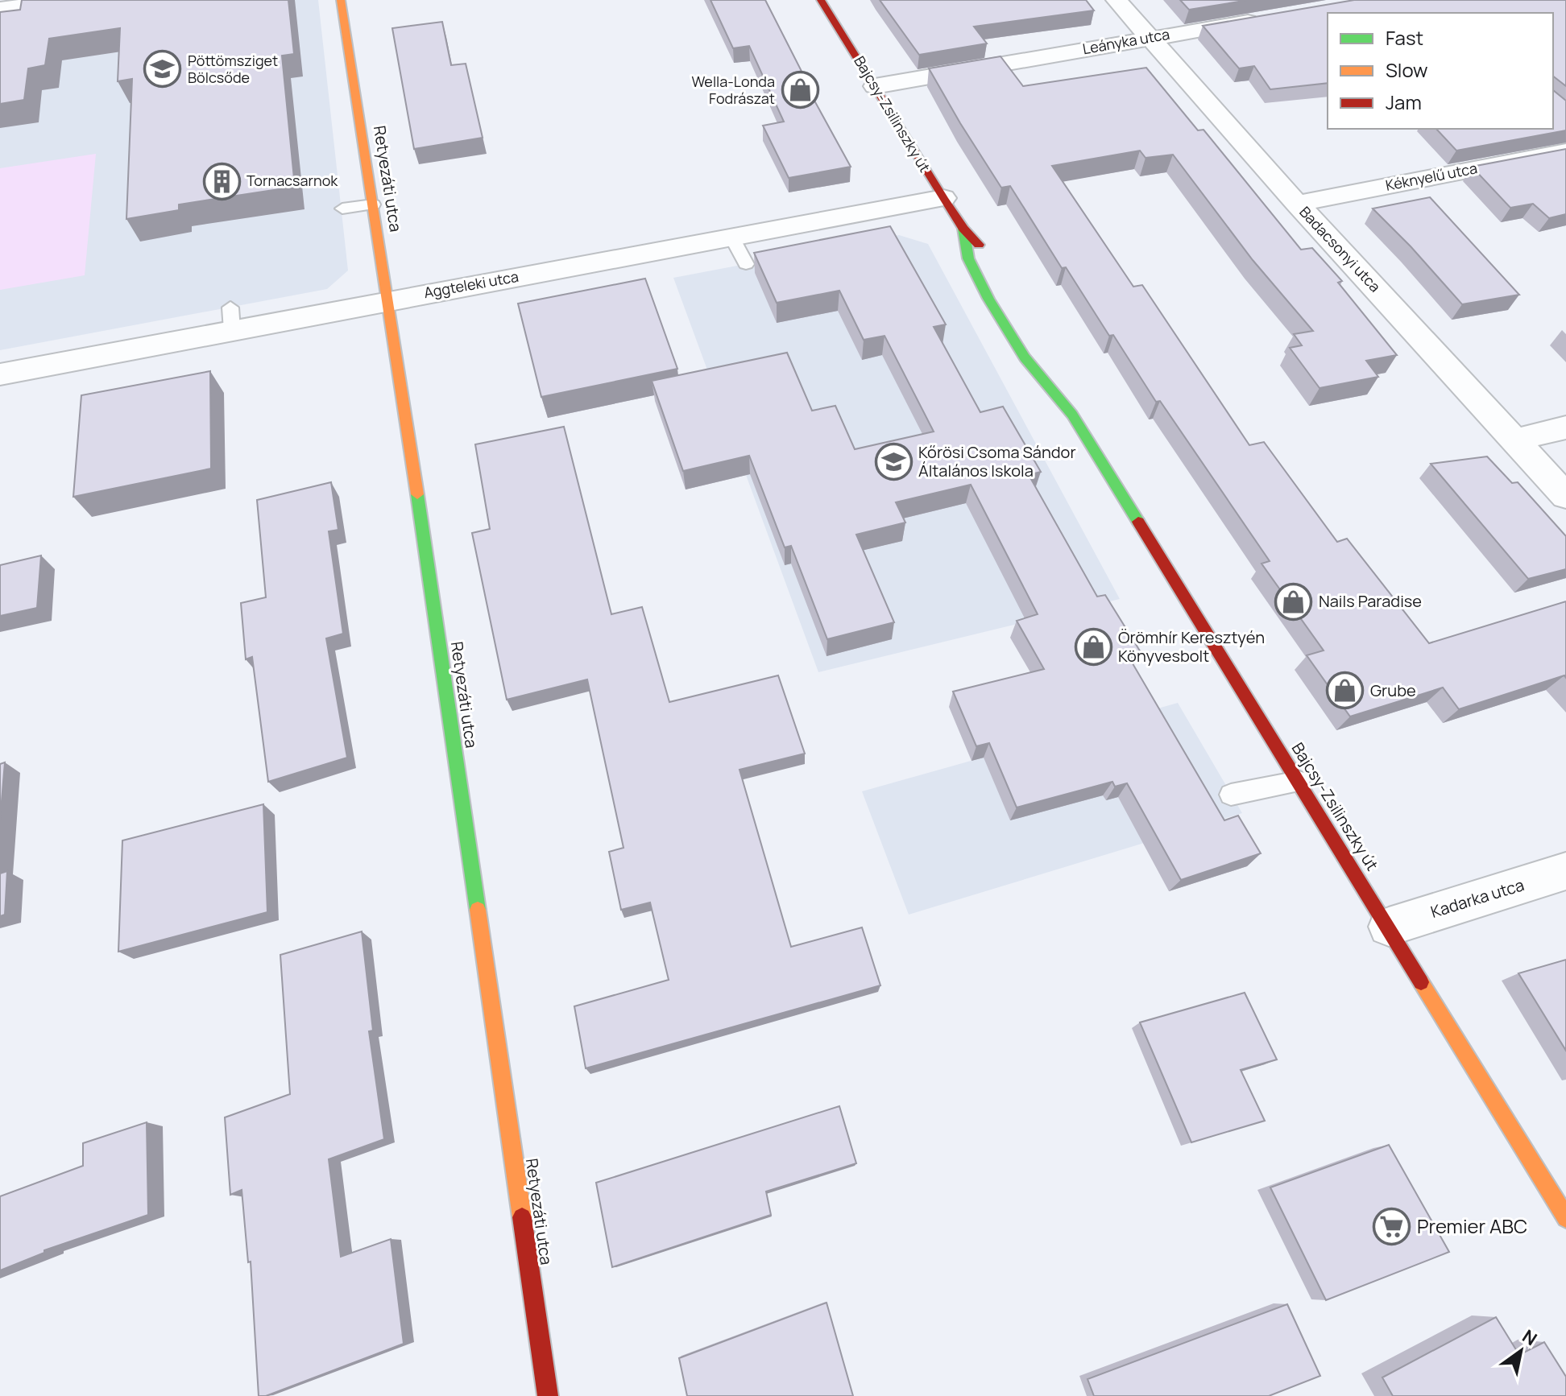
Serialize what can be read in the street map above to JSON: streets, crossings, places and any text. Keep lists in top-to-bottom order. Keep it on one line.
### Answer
{"streets":{"main road":["Bajcsy-Zsilinszky út","Retyezáti utca"],"street":["Leányka utca","Kéknyelű utca","Badacsonyi utca","Aggteleki utca","Kadarka utca"]},"crossings":[["Leányka utca","Bajcsy-Zsilinszky út"],["Leányka utca","Badacsonyi utca"],["Bajcsy-Zsilinszky út","Aggteleki utca"],["Bajcsy-Zsilinszky út","Kadarka utca"],["Kéknyelű utca","Badacsonyi utca"],["Retyezáti utca","Aggteleki utca"]],"places":{"school or university":["Pöttömsziget Bölcsőde","Kőrösi Csoma Sándor Általános Iskola"],"shop":["Wella-Londa Fodrászat","Nails Paradise","Örömhír Keresztyén Könyvesbolt","Grube"],"building":["Tornacsarnok"],"supermarket":["Premier ABC"]},"legend":["Fast","Slow","Jam"],"north":"top right"}
